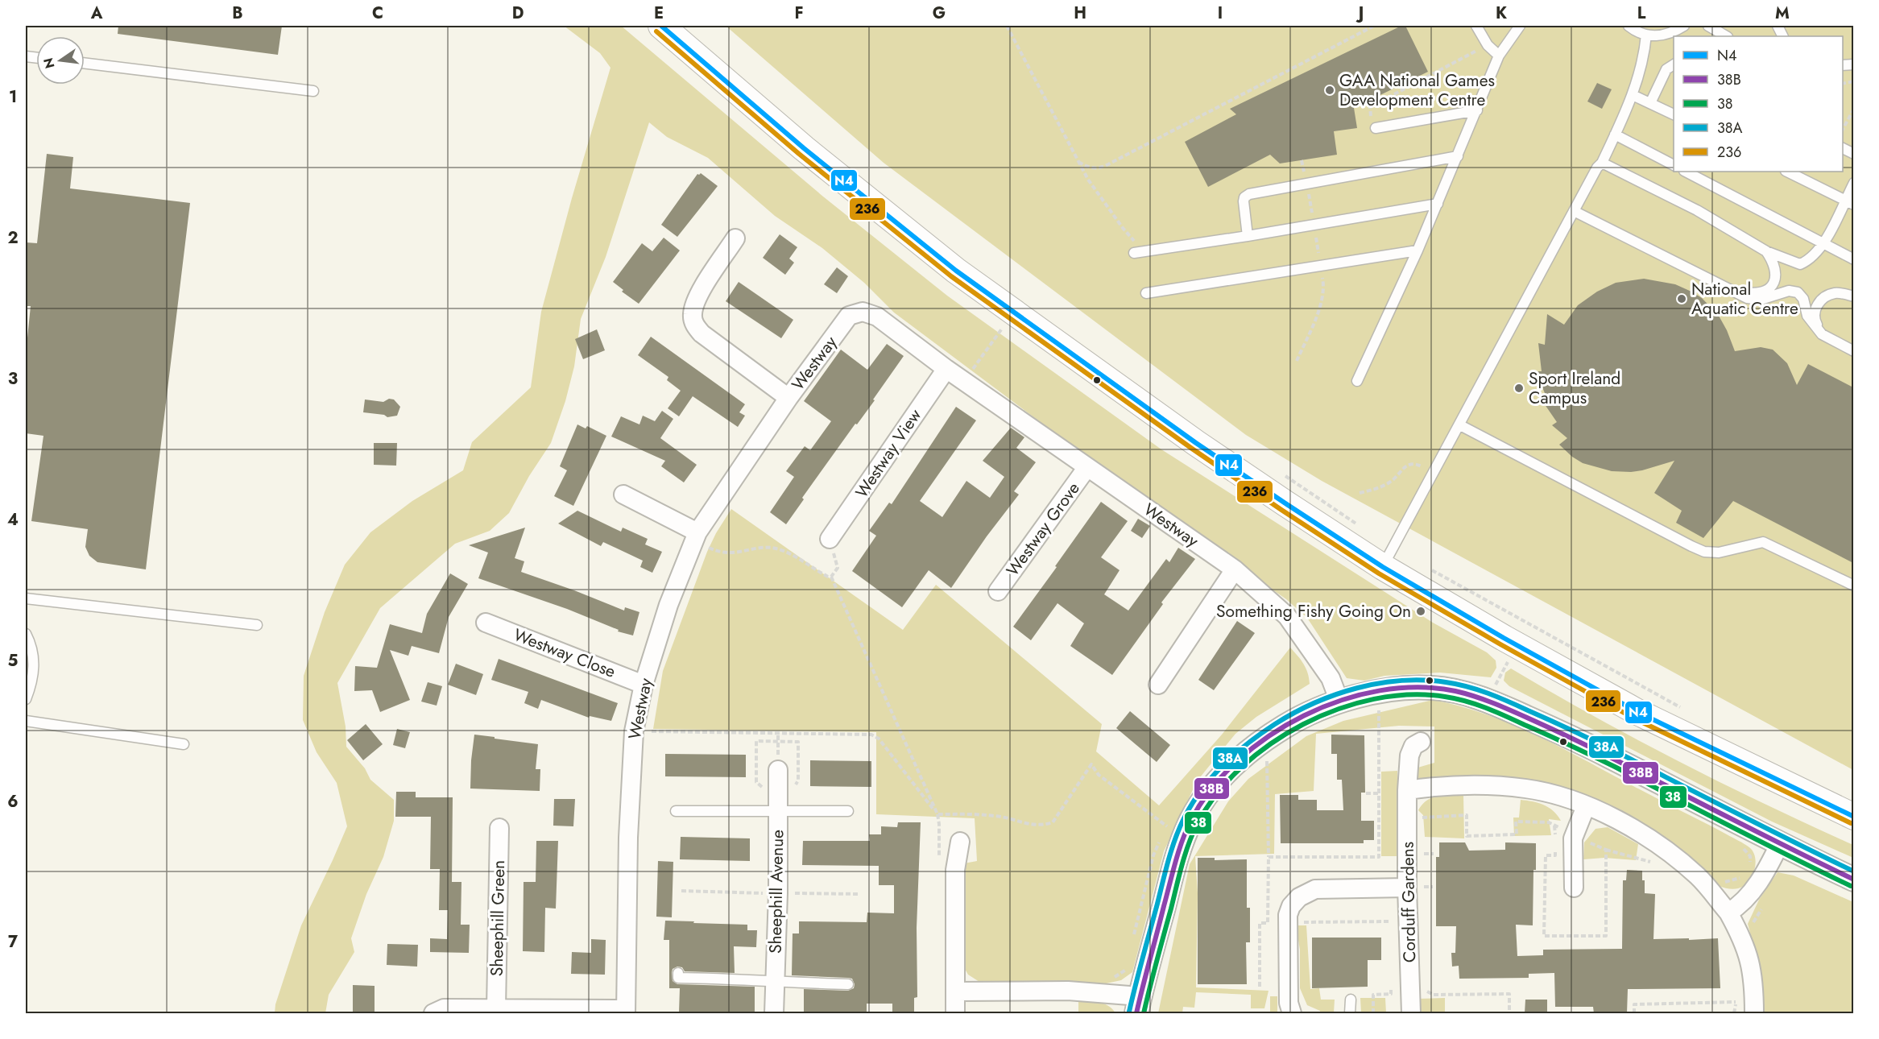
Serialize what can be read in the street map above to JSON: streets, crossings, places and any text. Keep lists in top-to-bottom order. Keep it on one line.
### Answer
{"streets":{"street":["Westway","Westway View","Westway Grove","Westway Close","Sheephill Avenue","Corduff Gardens","Sheephill Green"]},"crossings":[["Westway","Westway View"],["Westway","Westway Grove"],["Westway","Westway Close"]],"places":["GAA National Games Development Centre","National Aquatic Centre","Sport Ireland Campus","Something Fishy Going On"],"lines":["transit line N4","transit line 236","transit line 38A","transit line 38B","transit line 38"],"legend":["N4","38B","38","38A","236"],"north":"left","grid":{"columns":["A","B","C","D","E","F","G","H","I","J","K","L","M"],"rows":["1","2","3","4","5","6","7"]}}
